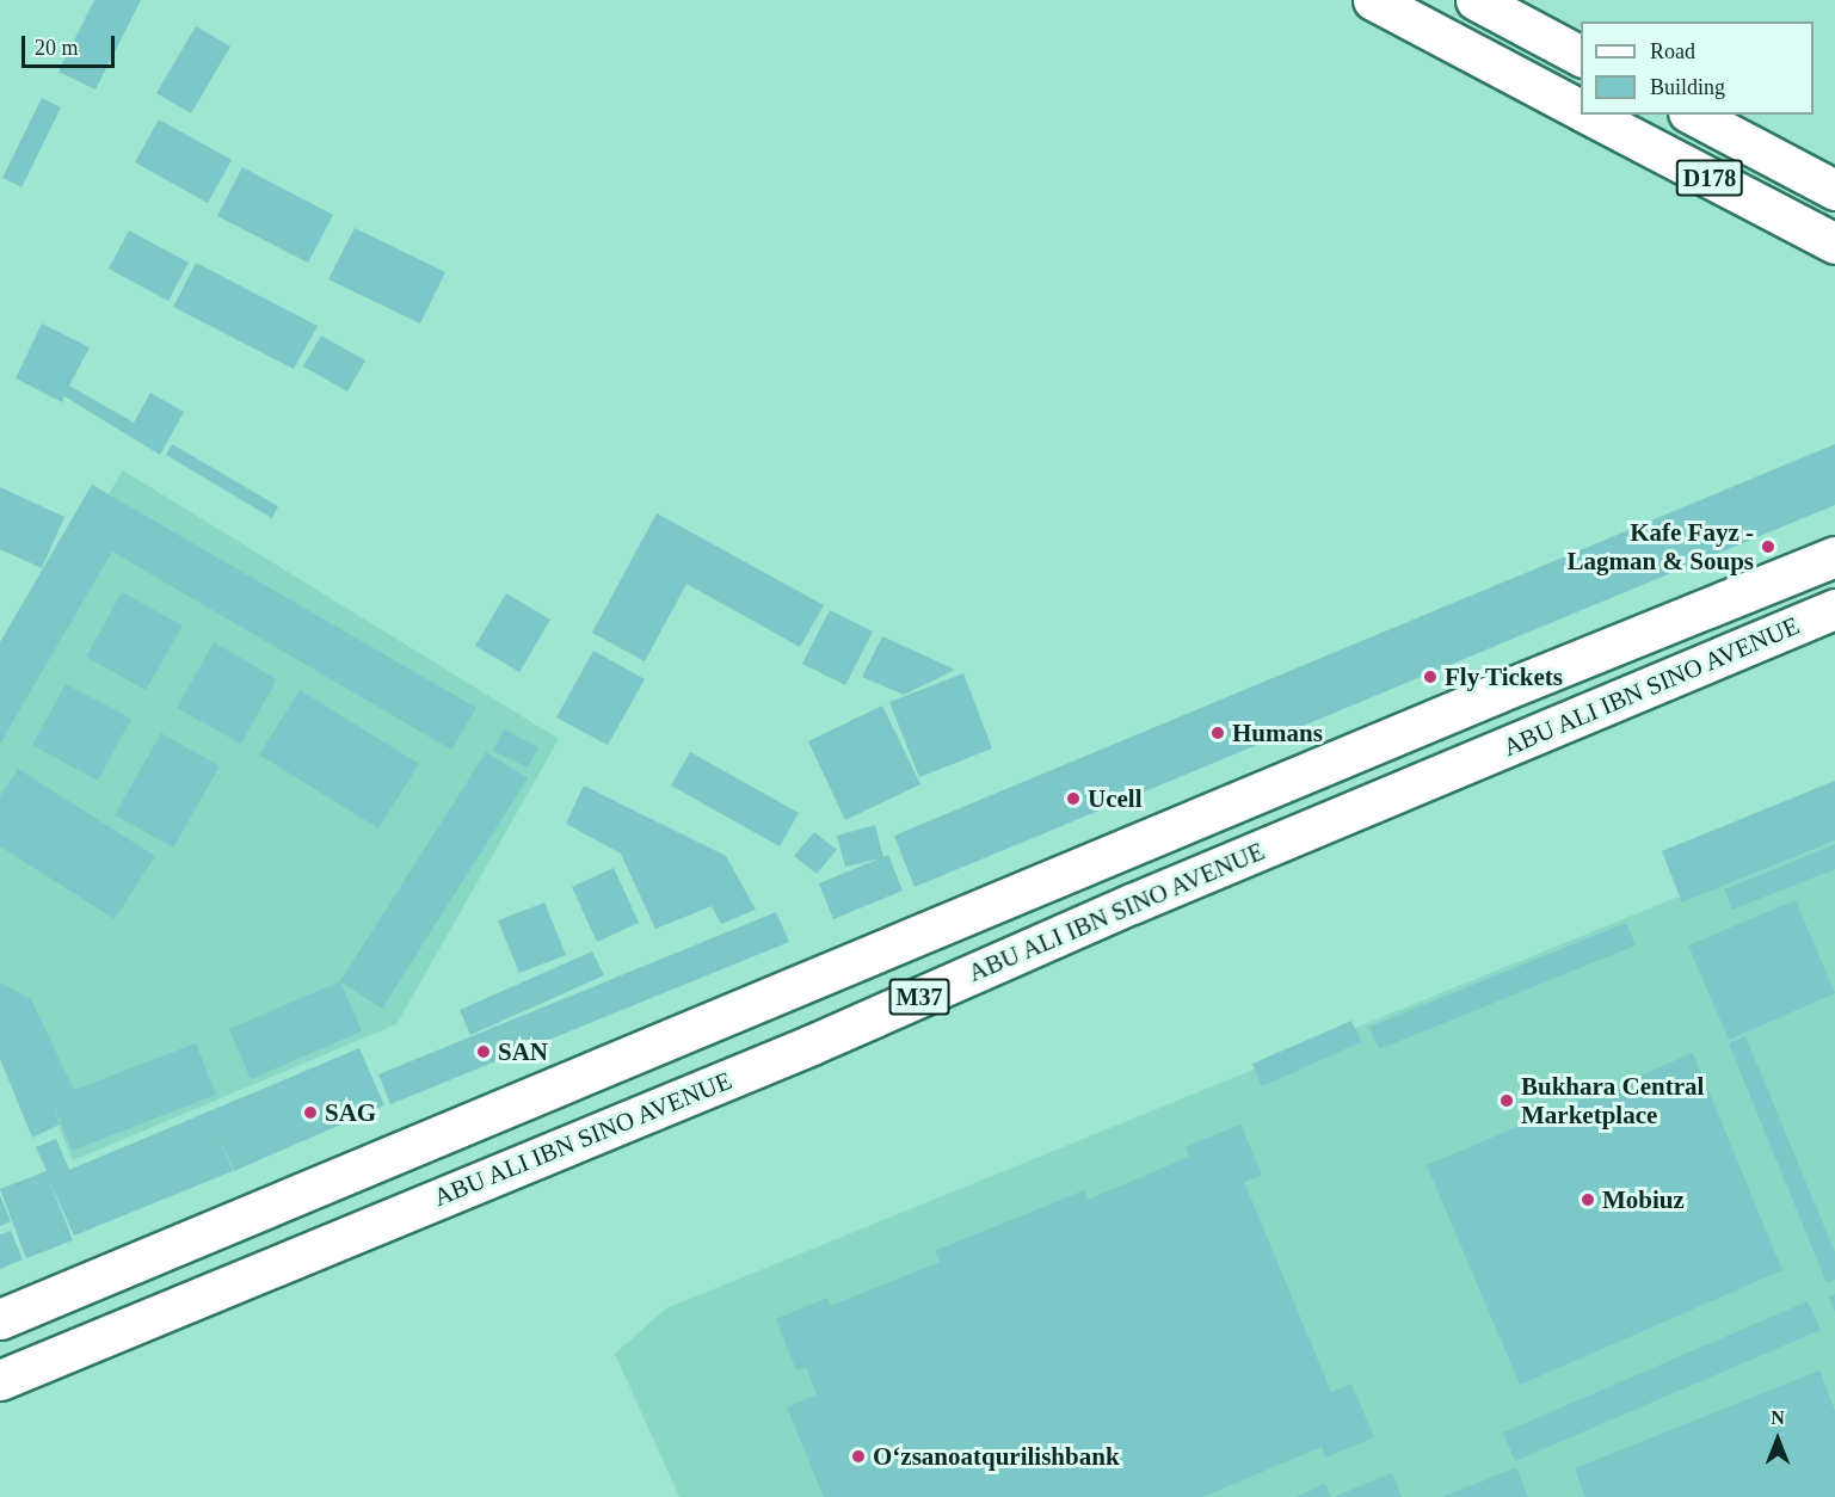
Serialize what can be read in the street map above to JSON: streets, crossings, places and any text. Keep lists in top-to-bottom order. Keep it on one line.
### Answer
{"streets":{"main road":["D178","ABU ALI IBN SINO AVENUE","M37"]},"places":["Kafe Fayz - Lagman & Soups","Fly Tickets","Humans","Ucell","SAN","Bukhara Central Marketplace","SAG","Mobiuz","Oʻzsanoatqurilishbank"],"legend":["Road","Building"],"scale_bar":"20 m","north":"top"}
